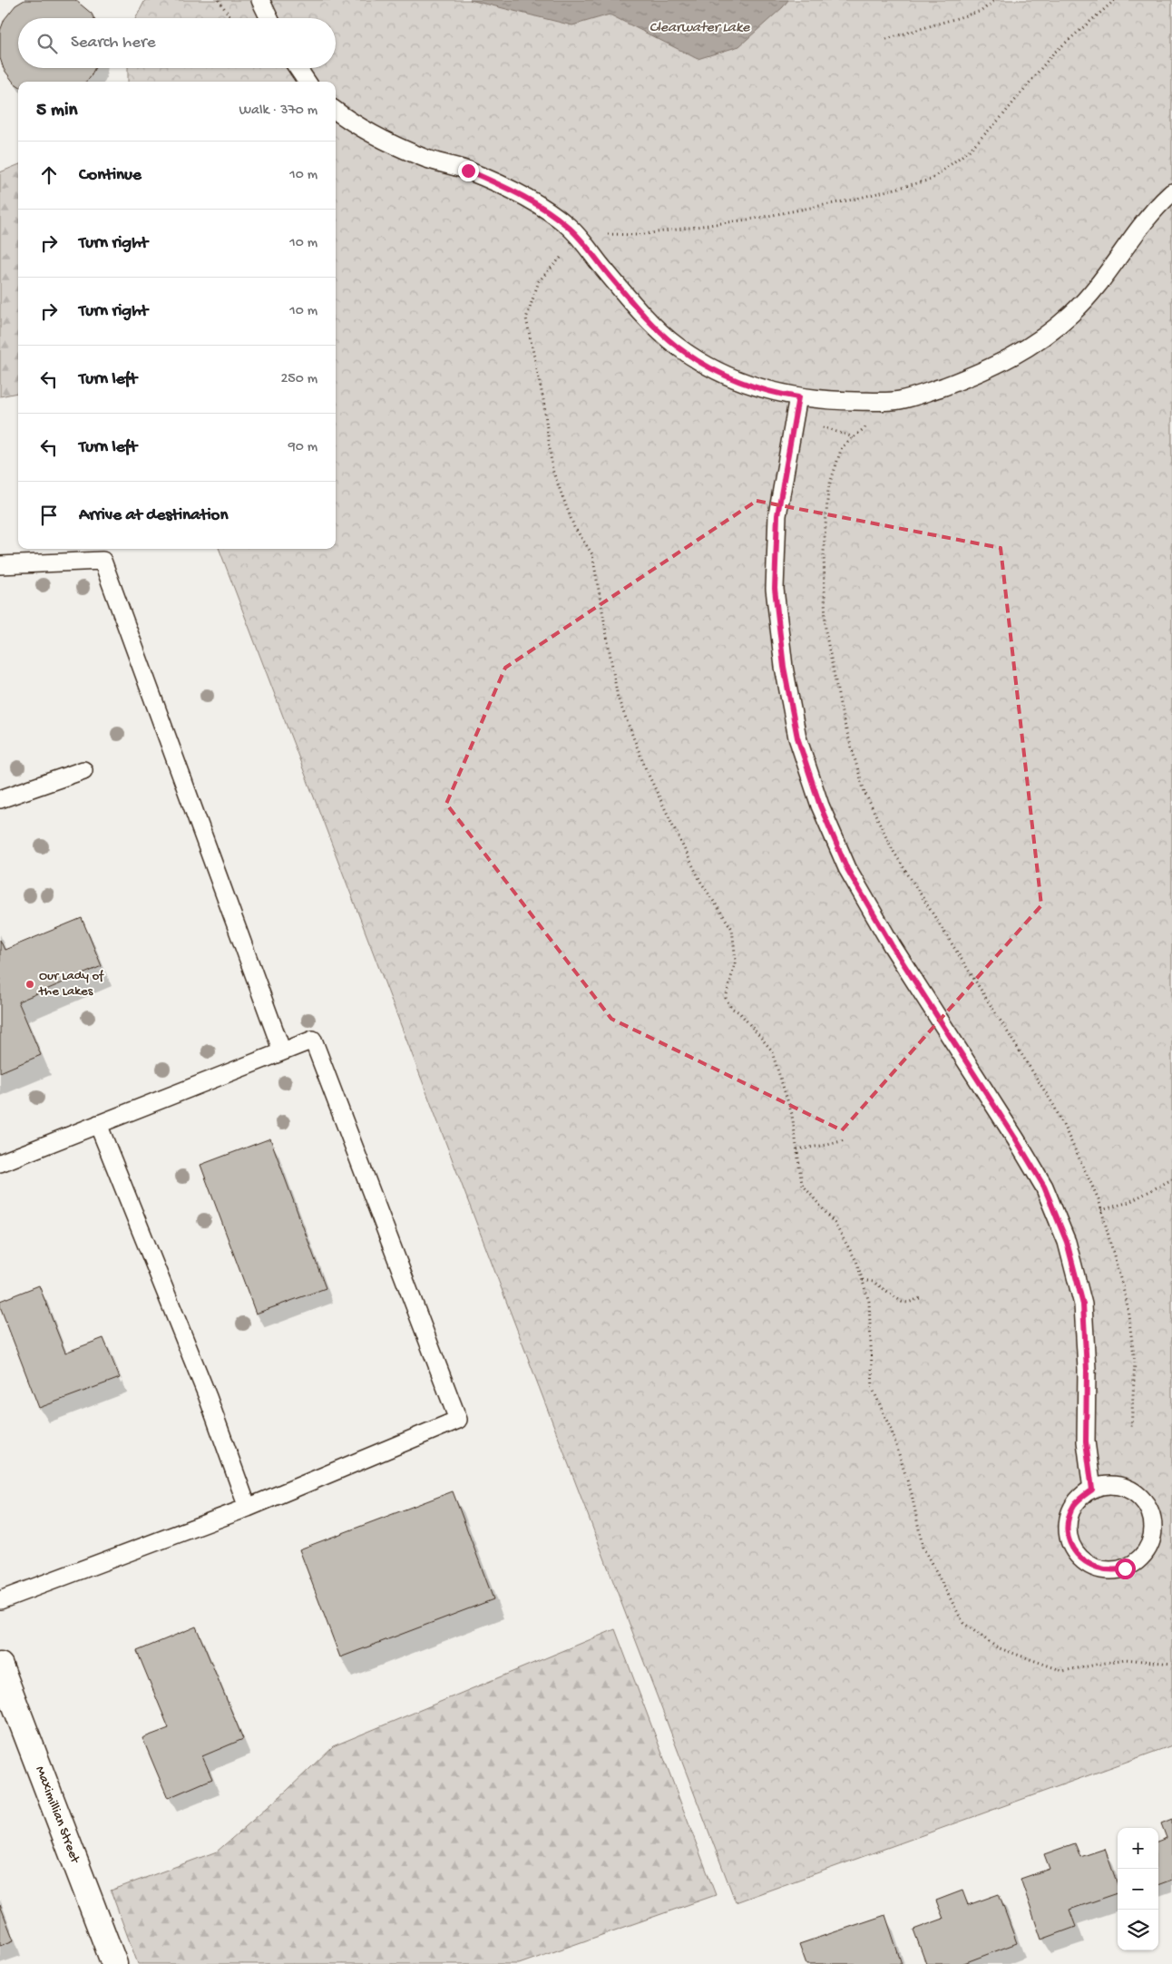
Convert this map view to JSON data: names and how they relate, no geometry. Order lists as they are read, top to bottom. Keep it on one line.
{"streets":{"street":["Maximillian Street"]},"water":["Clearwater Lake"],"places":["Our Lady of the Lakes"],"page":{"search":"Search here","heading":["5 min","Walk · 370 m"],"list":[["Continue","10 m"],["Turn right","10 m"],["Turn right","10 m"],["Turn left","250 m"],["Turn left","90 m"],"Arrive at destination"],"map_buttons":["+","−"]}}
